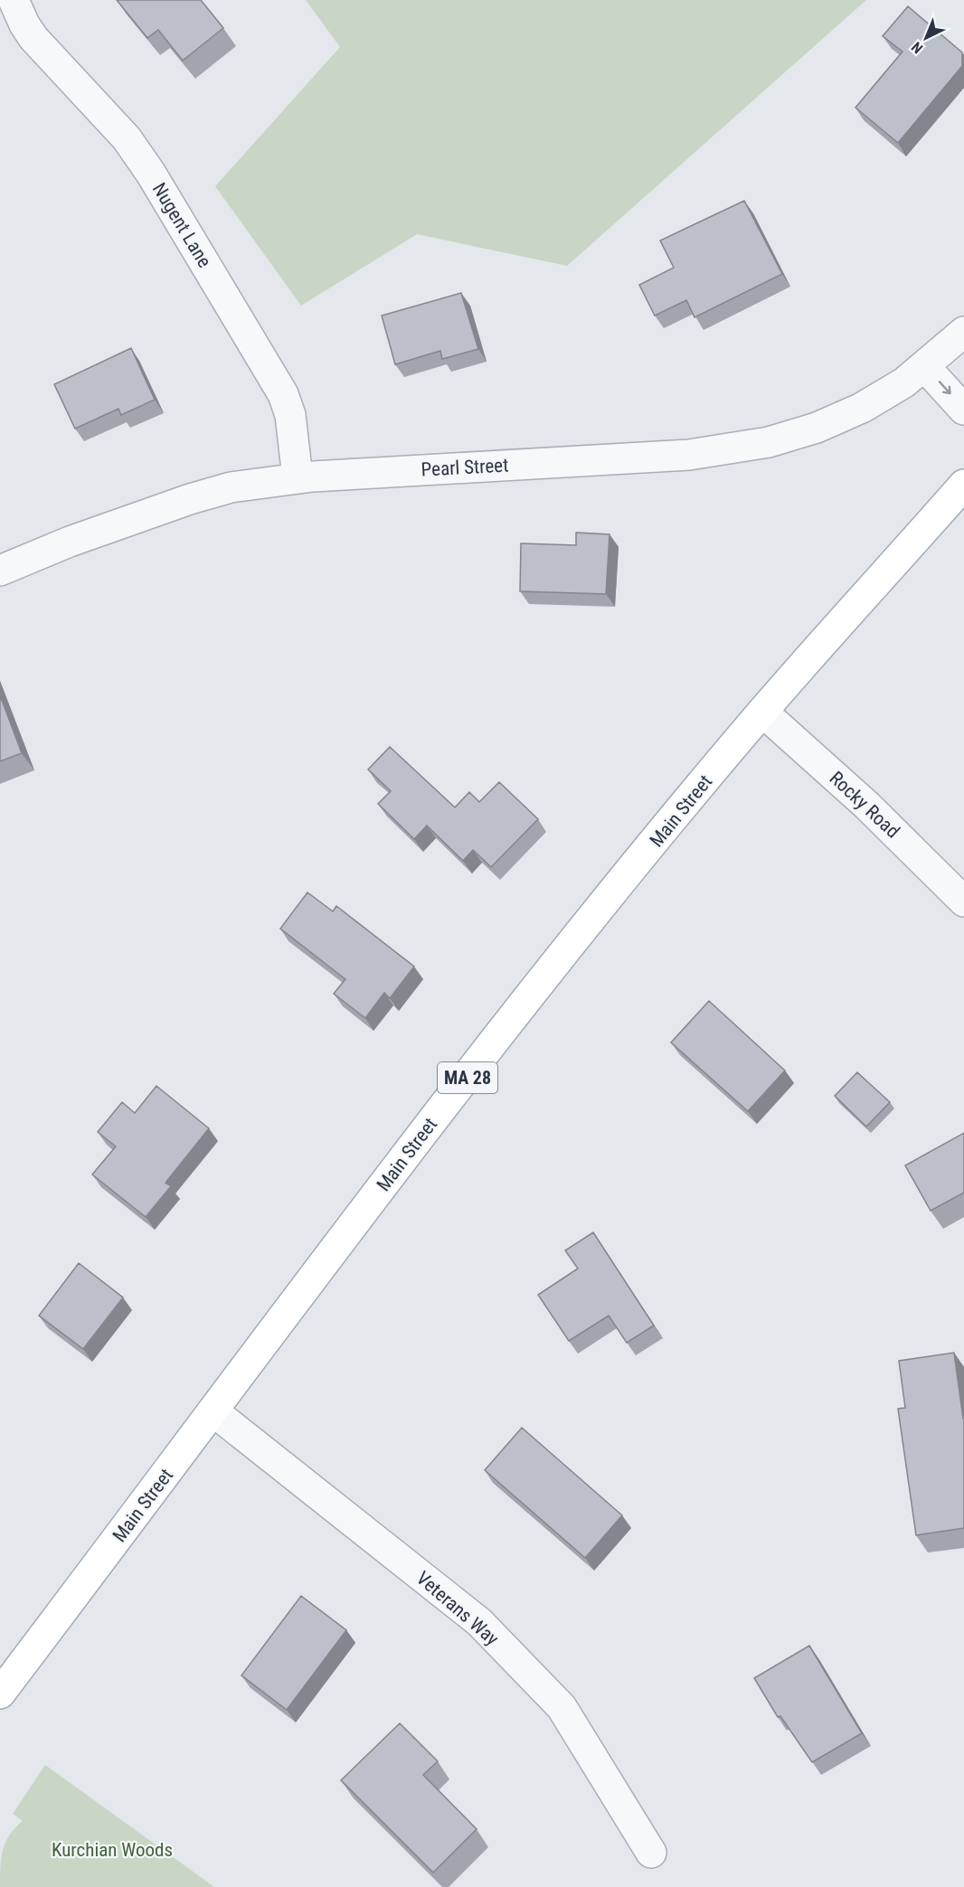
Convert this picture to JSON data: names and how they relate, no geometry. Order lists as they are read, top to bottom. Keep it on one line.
{"streets":{"main road":["Main Street","MA 28"],"street":["Nugent Lane","Pearl Street","Rocky Road","Veterans Way"]},"crossings":[["Nugent Lane","Pearl Street"],["Rocky Road","Main Street"],["Main Street","Veterans Way"]],"parks":["Kurchian Woods"],"north":"bottom left"}
